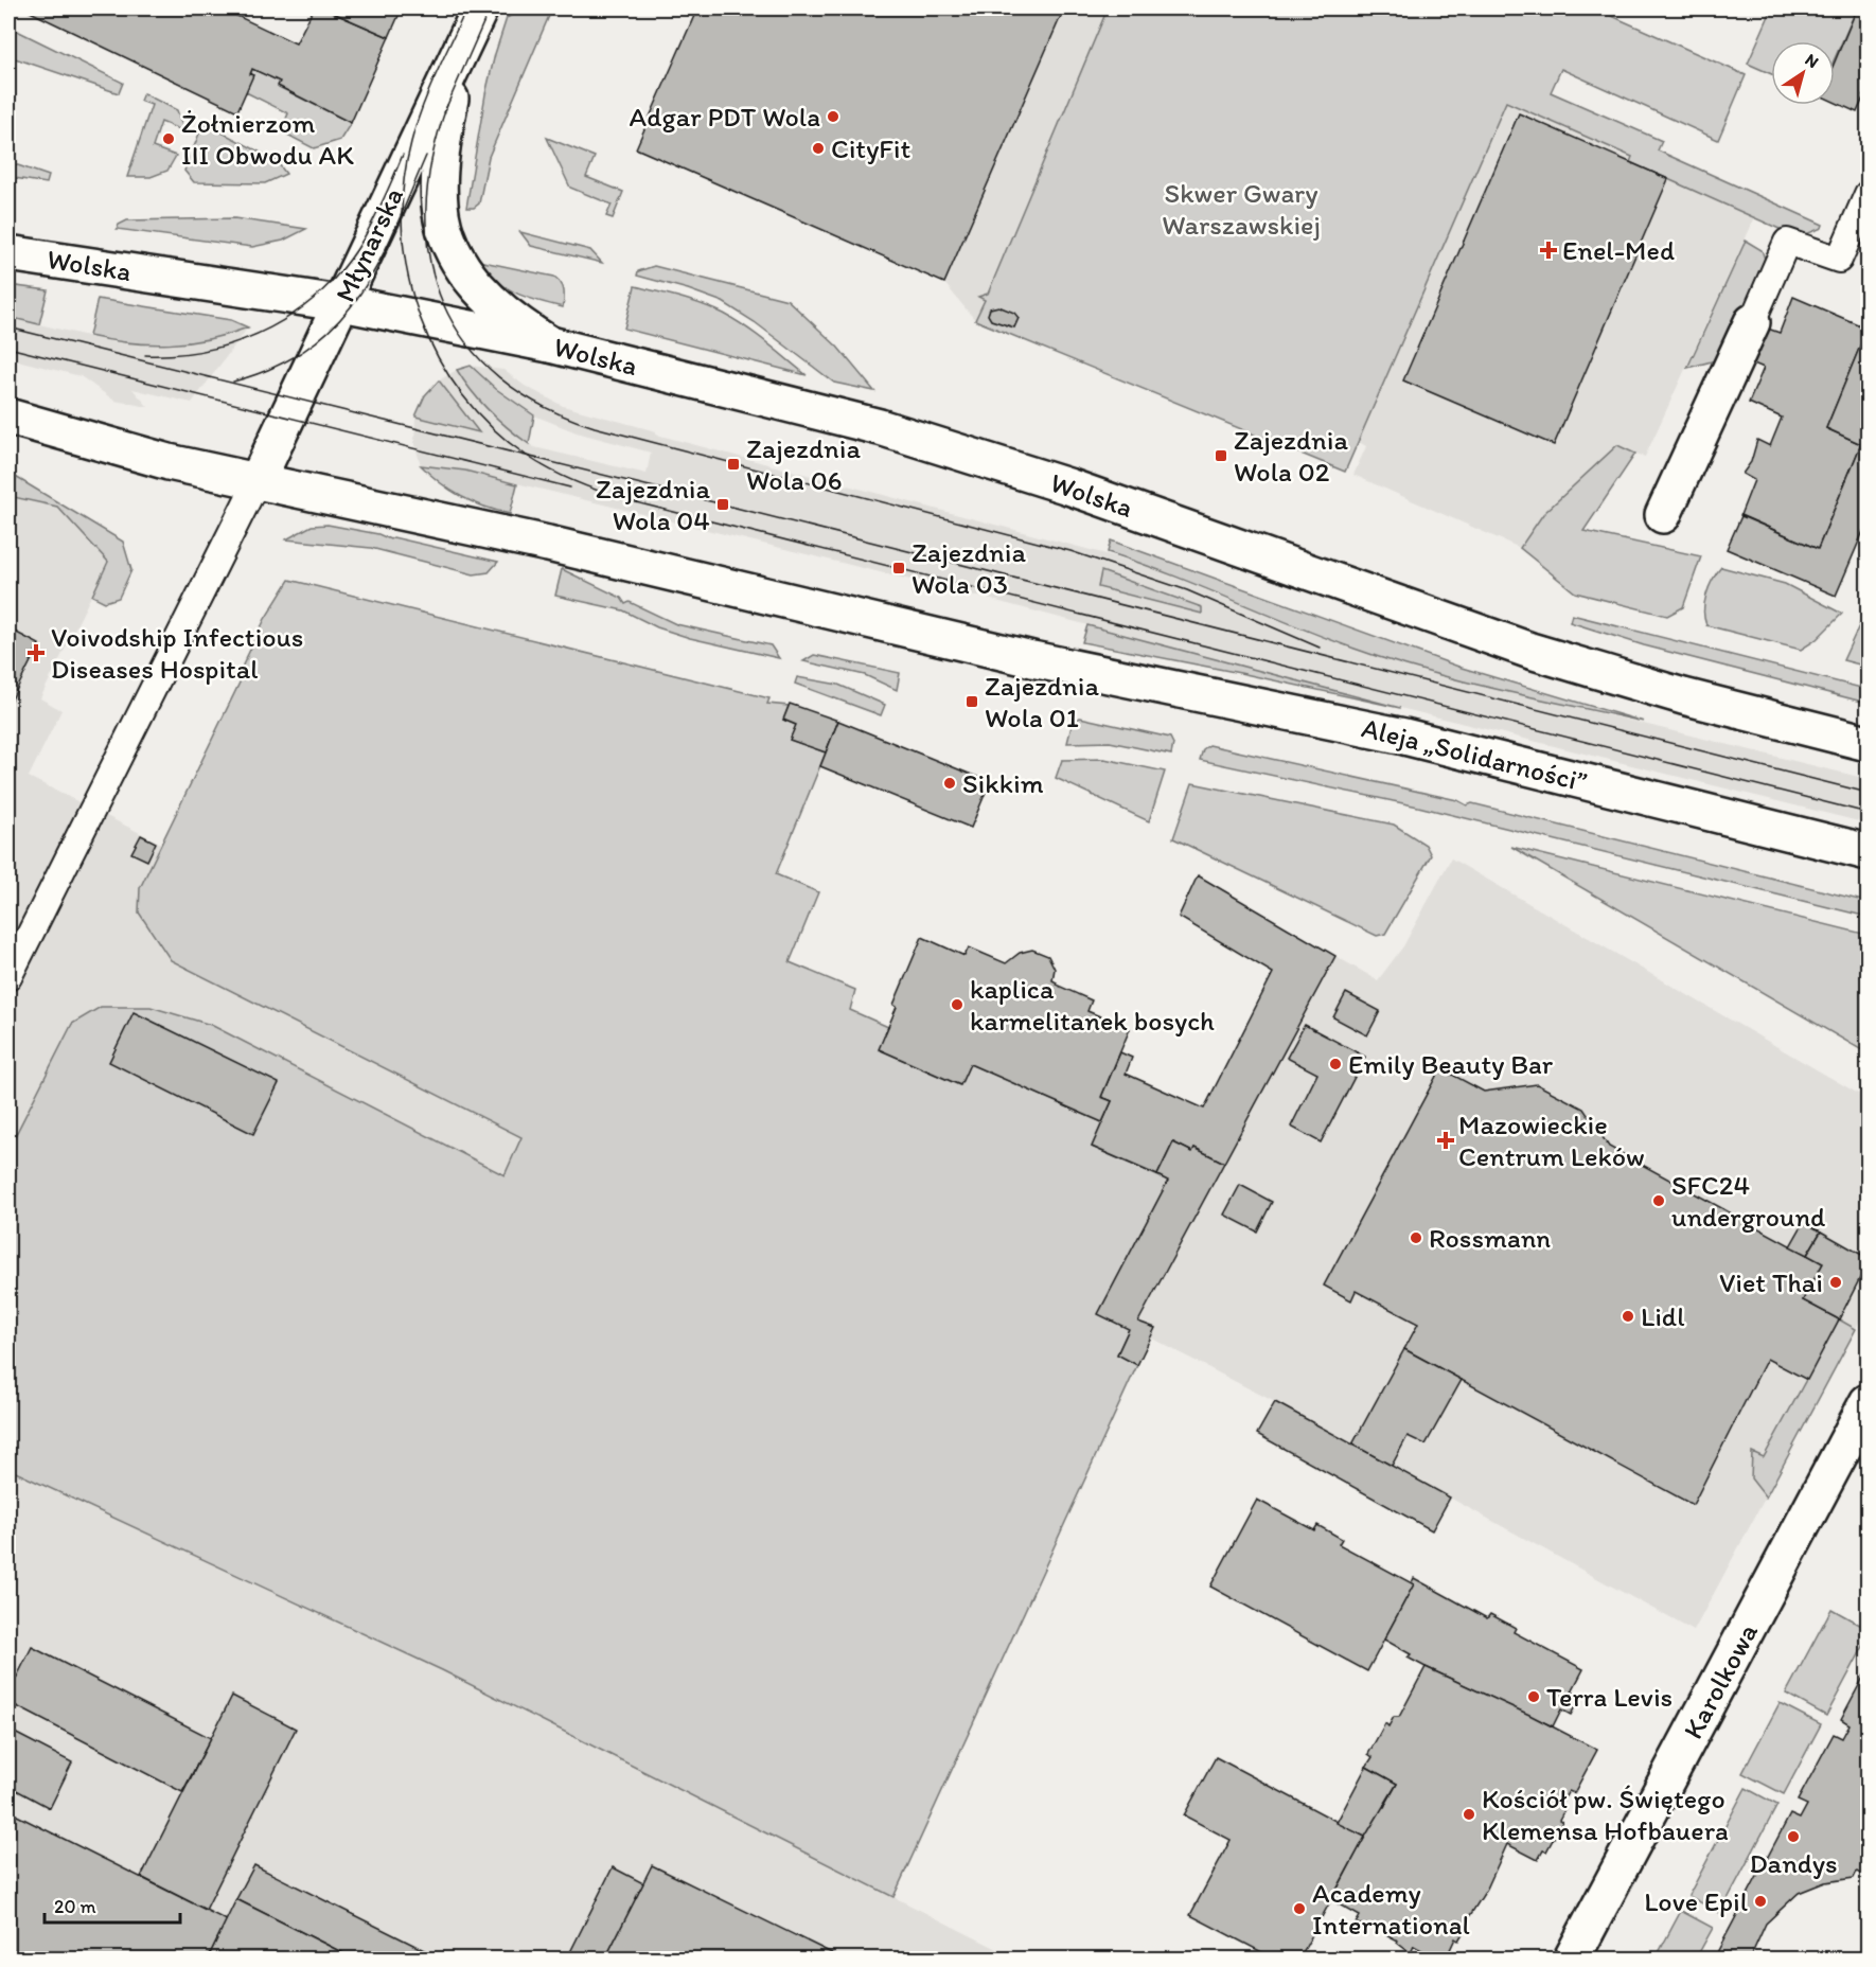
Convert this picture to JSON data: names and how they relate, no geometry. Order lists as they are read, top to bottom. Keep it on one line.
{"streets":{"main road":["Młynarska","Wolska","Aleja „Solidarności”","Karolkowa"]},"crossings":[["Młynarska","Wolska"],["Młynarska","Aleja „Solidarności”"]],"parks":["Skwer Gwary Warszawskiej"],"places":{"other":["Adgar PDT Wola","Żołnierzom III Obwodu AK","CityFit","Sikkim","kaplica karmelitanek bosych","Emily Beauty Bar","SFC24 underground","Rossmann","Viet Thai","Lidl","Terra Levis","Kościół pw. Świętego Klemensa Hofbauera","Dandys","Love Epil","Academy International"],"health":["Enel-Med","Voivodship Infectious Diseases Hospital","Mazowieckie Centrum Leków"],"transit":["Zajezdnia Wola 02","Zajezdnia Wola 06","Zajezdnia Wola 04","Zajezdnia Wola 03","Zajezdnia Wola 01"]},"scale_bar":"20 m","north":"top right"}
